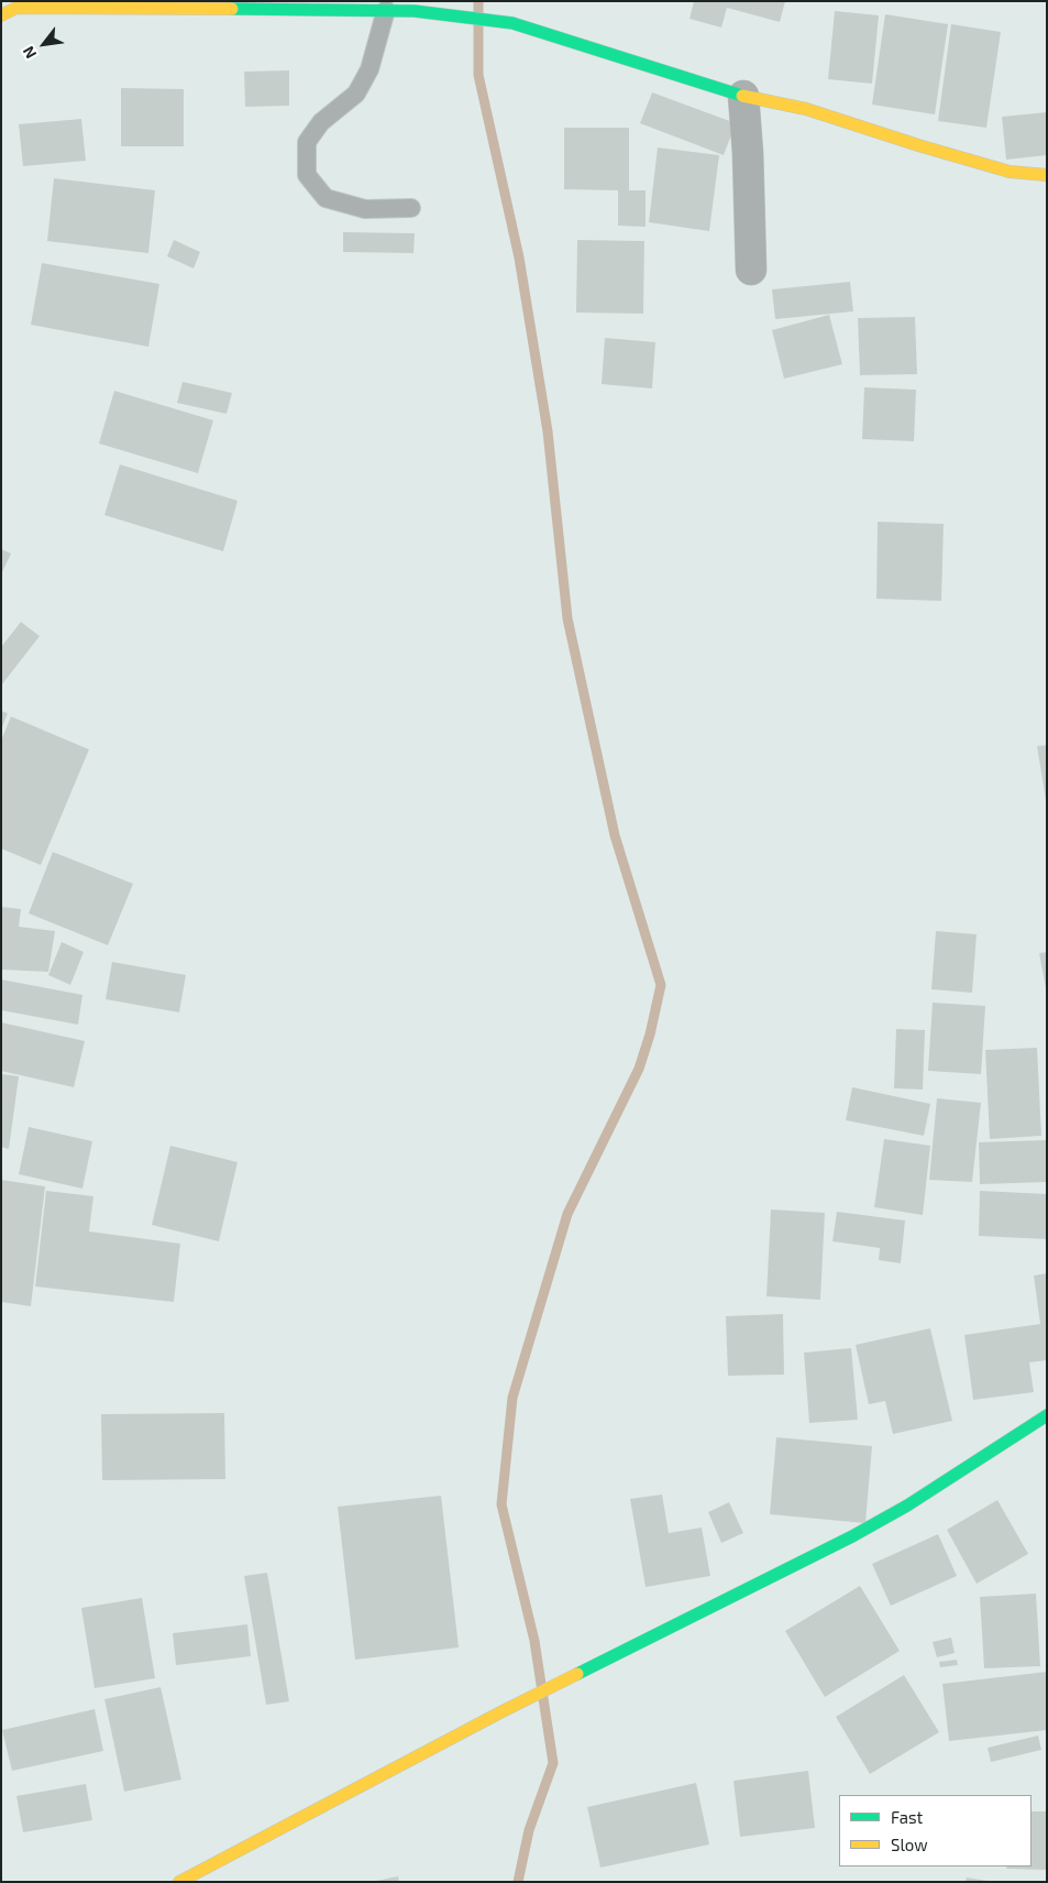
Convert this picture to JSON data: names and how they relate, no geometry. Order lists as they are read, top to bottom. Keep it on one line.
{"legend":["Fast","Slow"],"north":"bottom left"}
